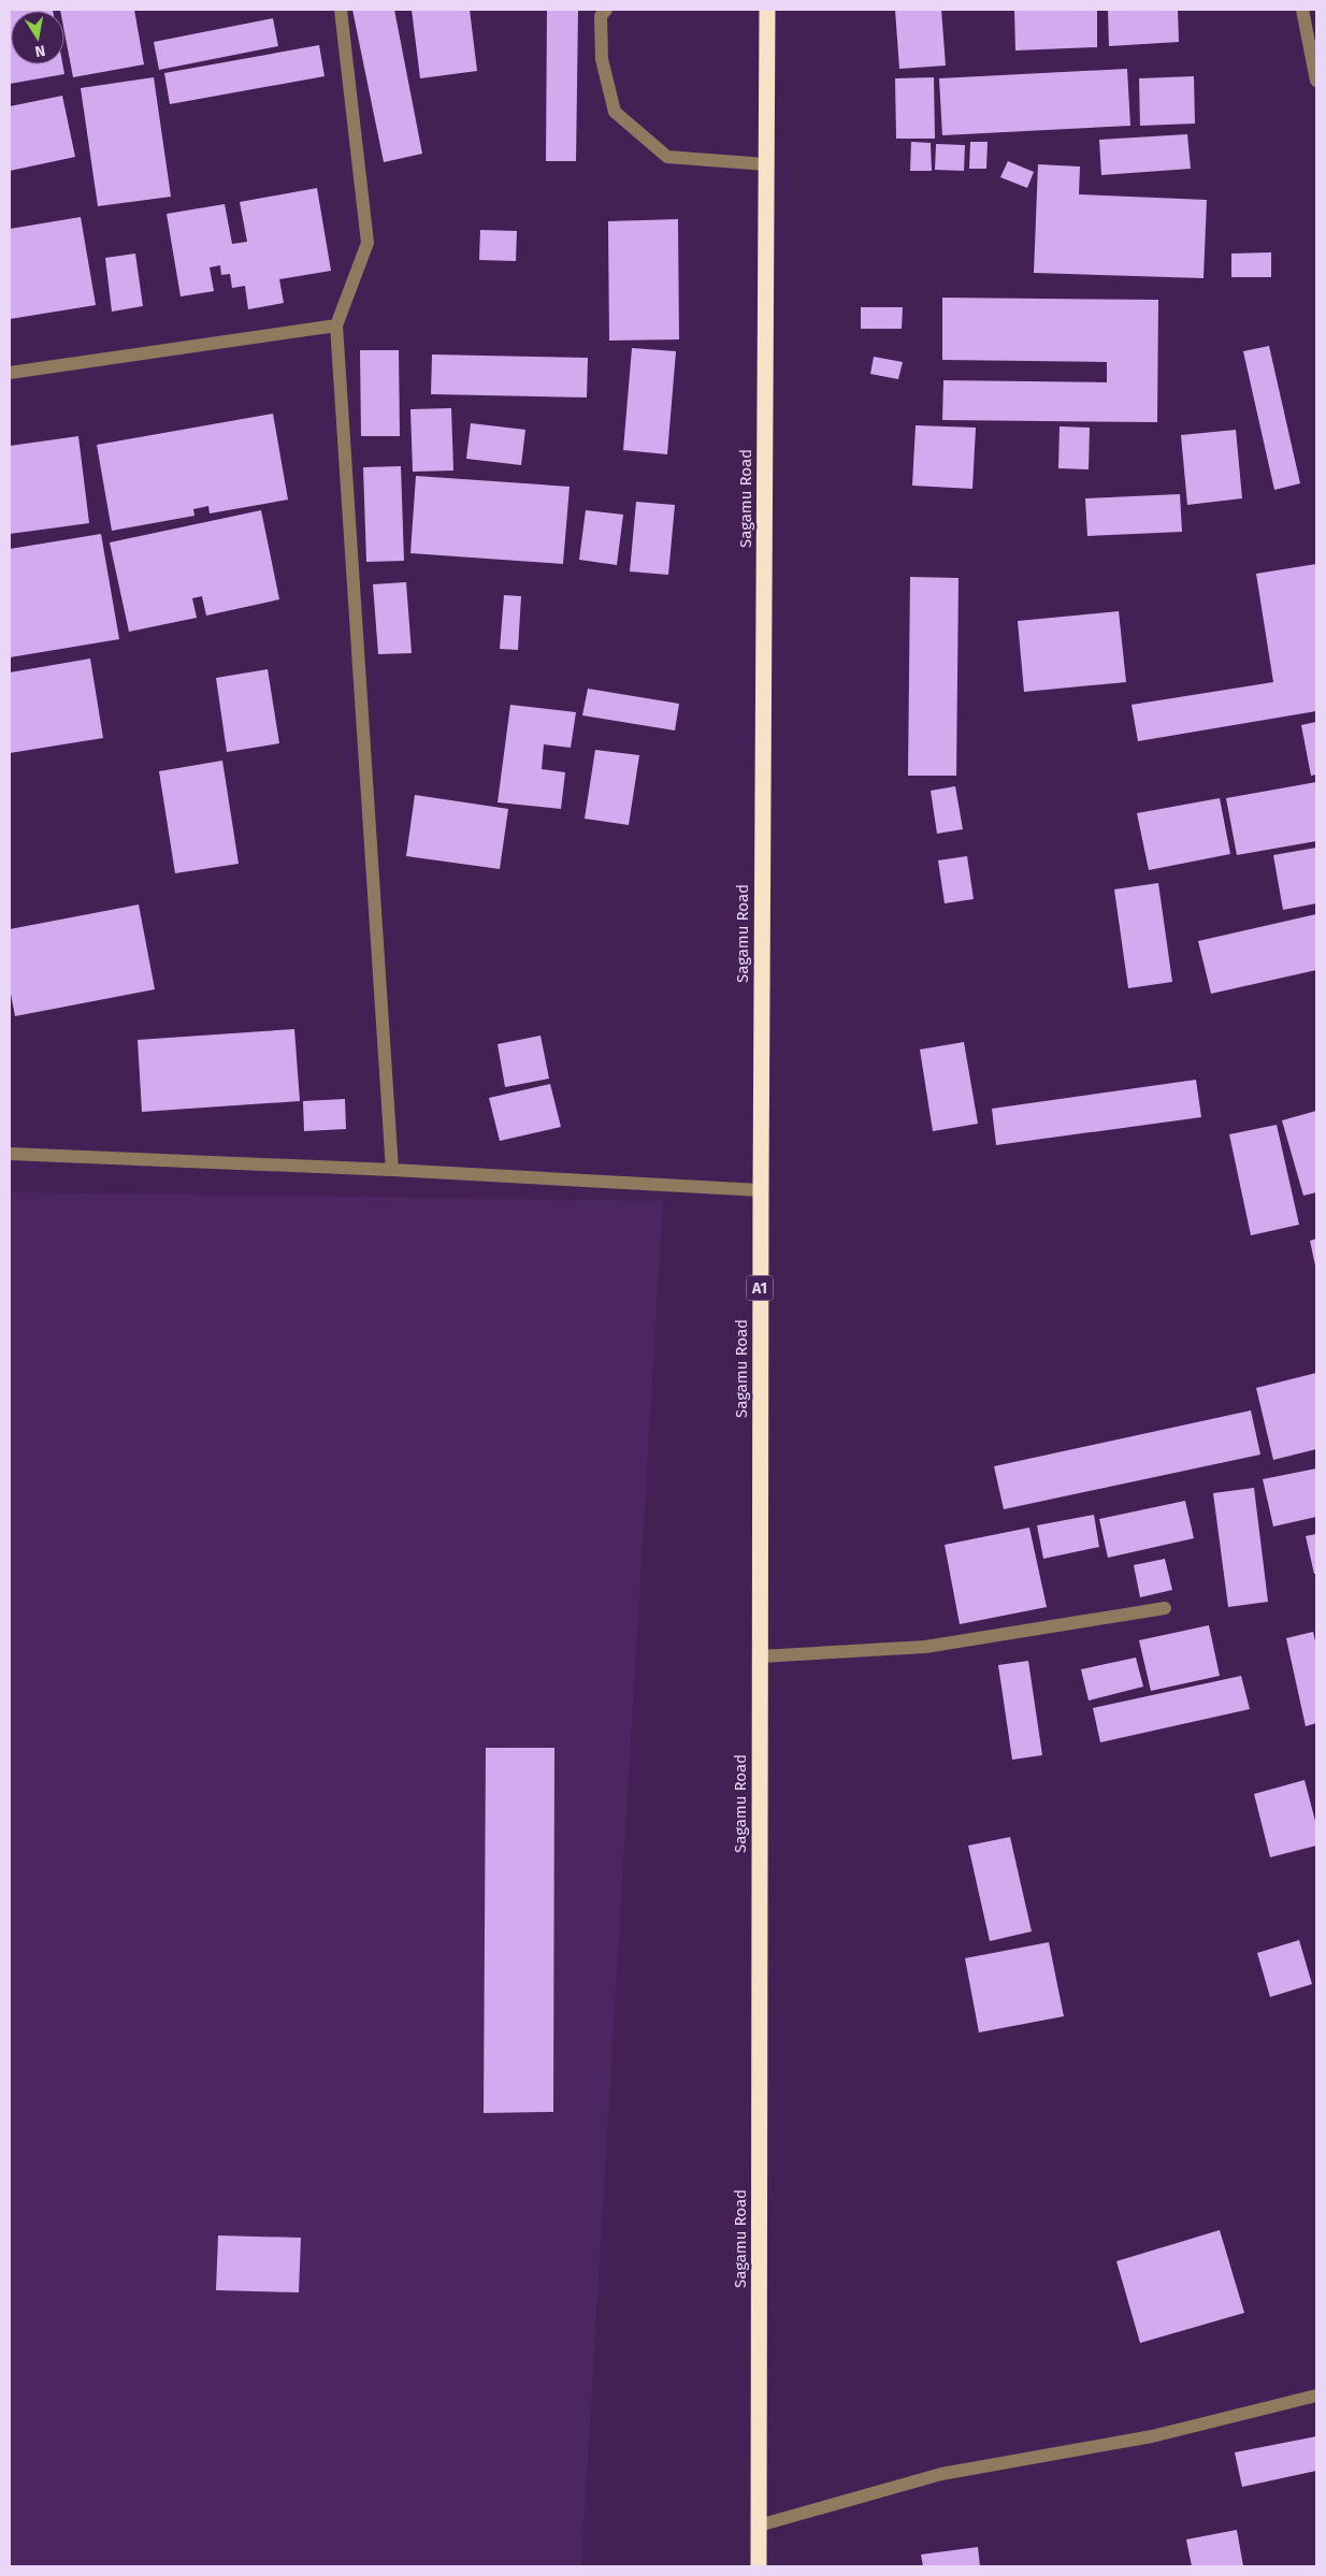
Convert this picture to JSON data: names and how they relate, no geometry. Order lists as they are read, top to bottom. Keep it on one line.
{"streets":{"highway":["Sagamu Road","A1"]},"north":"bottom"}
